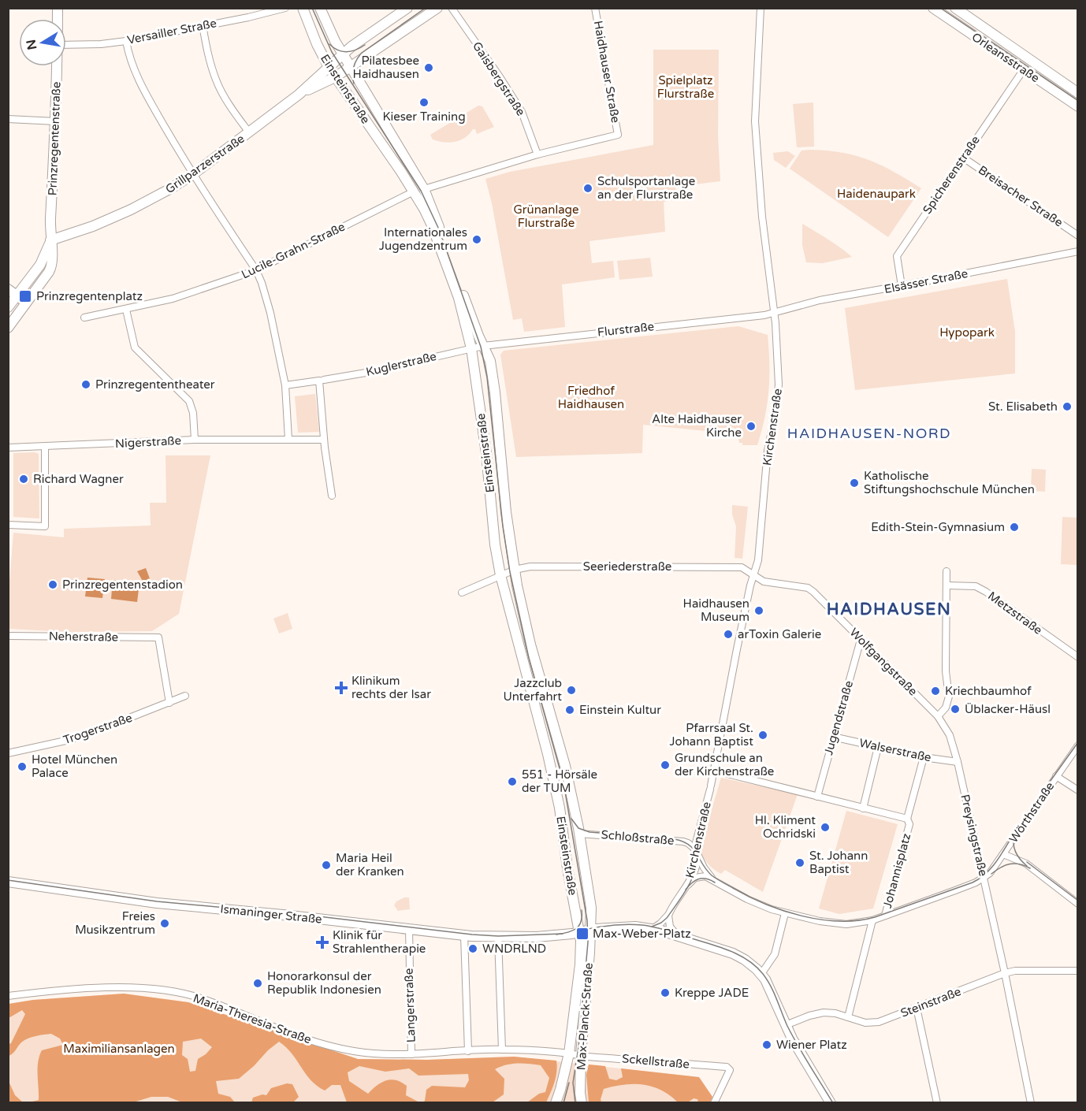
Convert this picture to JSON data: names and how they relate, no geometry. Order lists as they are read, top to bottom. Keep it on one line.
{"streets":{"main road":["Orleansstraße","Einsteinstraße","Prinzregentenstraße","Grillparzerstraße","Ismaninger Straße","Max-Planck-Straße"],"street":["Versailler Straße","Haidhauser Straße","Gaisbergstraße","Spicherenstraße","Breisacher Straße","Lucile-Grahn-Straße","Elsässer Straße","Flurstraße","Kuglerstraße","Kirchenstraße","Nigerstraße","Seeriederstraße","Metzstraße","Neherstraße","Wolfgangstraße","Jugendstraße","Trogerstraße","Walserstraße","Wörthstraße","Preysingstraße","Schloßstraße","Johannisplatz","Steinstraße","Langerstraße","Maria-Theresia-Straße","Sckellstraße"]},"crossings":[["Orleansstraße","Spicherenstraße"],["Haidhauser Straße","Gaisbergstraße"],["Einsteinstraße","Grillparzerstraße"],["Einsteinstraße","Lucile-Grahn-Straße"],["Einsteinstraße","Flurstraße"],["Einsteinstraße","Kuglerstraße"],["Einsteinstraße","Seeriederstraße"],["Einsteinstraße","Schloßstraße"],["Einsteinstraße","Ismaninger Straße"],["Einsteinstraße","Max-Planck-Straße"],["Prinzregentenstraße","Grillparzerstraße"],["Spicherenstraße","Breisacher Straße"],["Spicherenstraße","Elsässer Straße"],["Elsässer Straße","Flurstraße"],["Elsässer Straße","Kirchenstraße"],["Flurstraße","Kuglerstraße"],["Flurstraße","Kirchenstraße"],["Kirchenstraße","Seeriederstraße"],["Kirchenstraße","Wolfgangstraße"],["Kirchenstraße","Schloßstraße"],["Kirchenstraße","Johannisplatz"],["Seeriederstraße","Wolfgangstraße"],["Neherstraße","Trogerstraße"],["Wolfgangstraße","Jugendstraße"],["Wolfgangstraße","Preysingstraße"],["Jugendstraße","Walserstraße"],["Jugendstraße","Johannisplatz"],["Walserstraße","Preysingstraße"],["Wörthstraße","Preysingstraße"],["Preysingstraße","Steinstraße"],["Schloßstraße","Johannisplatz"],["Ismaninger Straße","Langerstraße"],["Ismaninger Straße","Max-Planck-Straße"],["Langerstraße","Maria-Theresia-Straße"],["Max-Planck-Straße","Maria-Theresia-Straße"],["Max-Planck-Straße","Sckellstraße"],["Maria-Theresia-Straße","Sckellstraße"]],"districts":["HAIDHAUSEN-NORD","HAIDHAUSEN"],"parks":["Spielplatz Flurstraße","Haidenaupark","Grünanlage Flurstraße","Hypopark","Friedhof Haidhausen","Maximiliansanlagen"],"places":{"other":["Pilatesbee Haidhausen","Kieser Training","Schulsportanlage an der Flurstraße","Internationales Jugendzentrum","Prinzregententheater","St. Elisabeth","Alte Haidhauser Kirche","Richard Wagner","Katholische Stiftungshochschule München","Edith-Stein-Gymnasium","Prinzregentenstadion","Haidhausen Museum","arToxin Galerie","Jazzclub Unterfahrt","Kriechbaumhof","Üblacker-Häusl","Einstein Kultur","Pfarrsaal St. Johann Baptist","Grundschule an der Kirchenstraße","Hotel München Palace","551 - Hörsäle der TUM","Hl. Kliment Ochridski","St. Johann Baptist","Maria Heil der Kranken","Freies Musikzentrum","WNDRLND","Honorarkonsul der Republik Indonesien","Kreppe JADE","Wiener Platz"],"transit":["Prinzregentenplatz","Max-Weber-Platz"],"health":["Klinikum rechts der Isar","Klinik für Strahlentherapie"]},"north":"left"}
